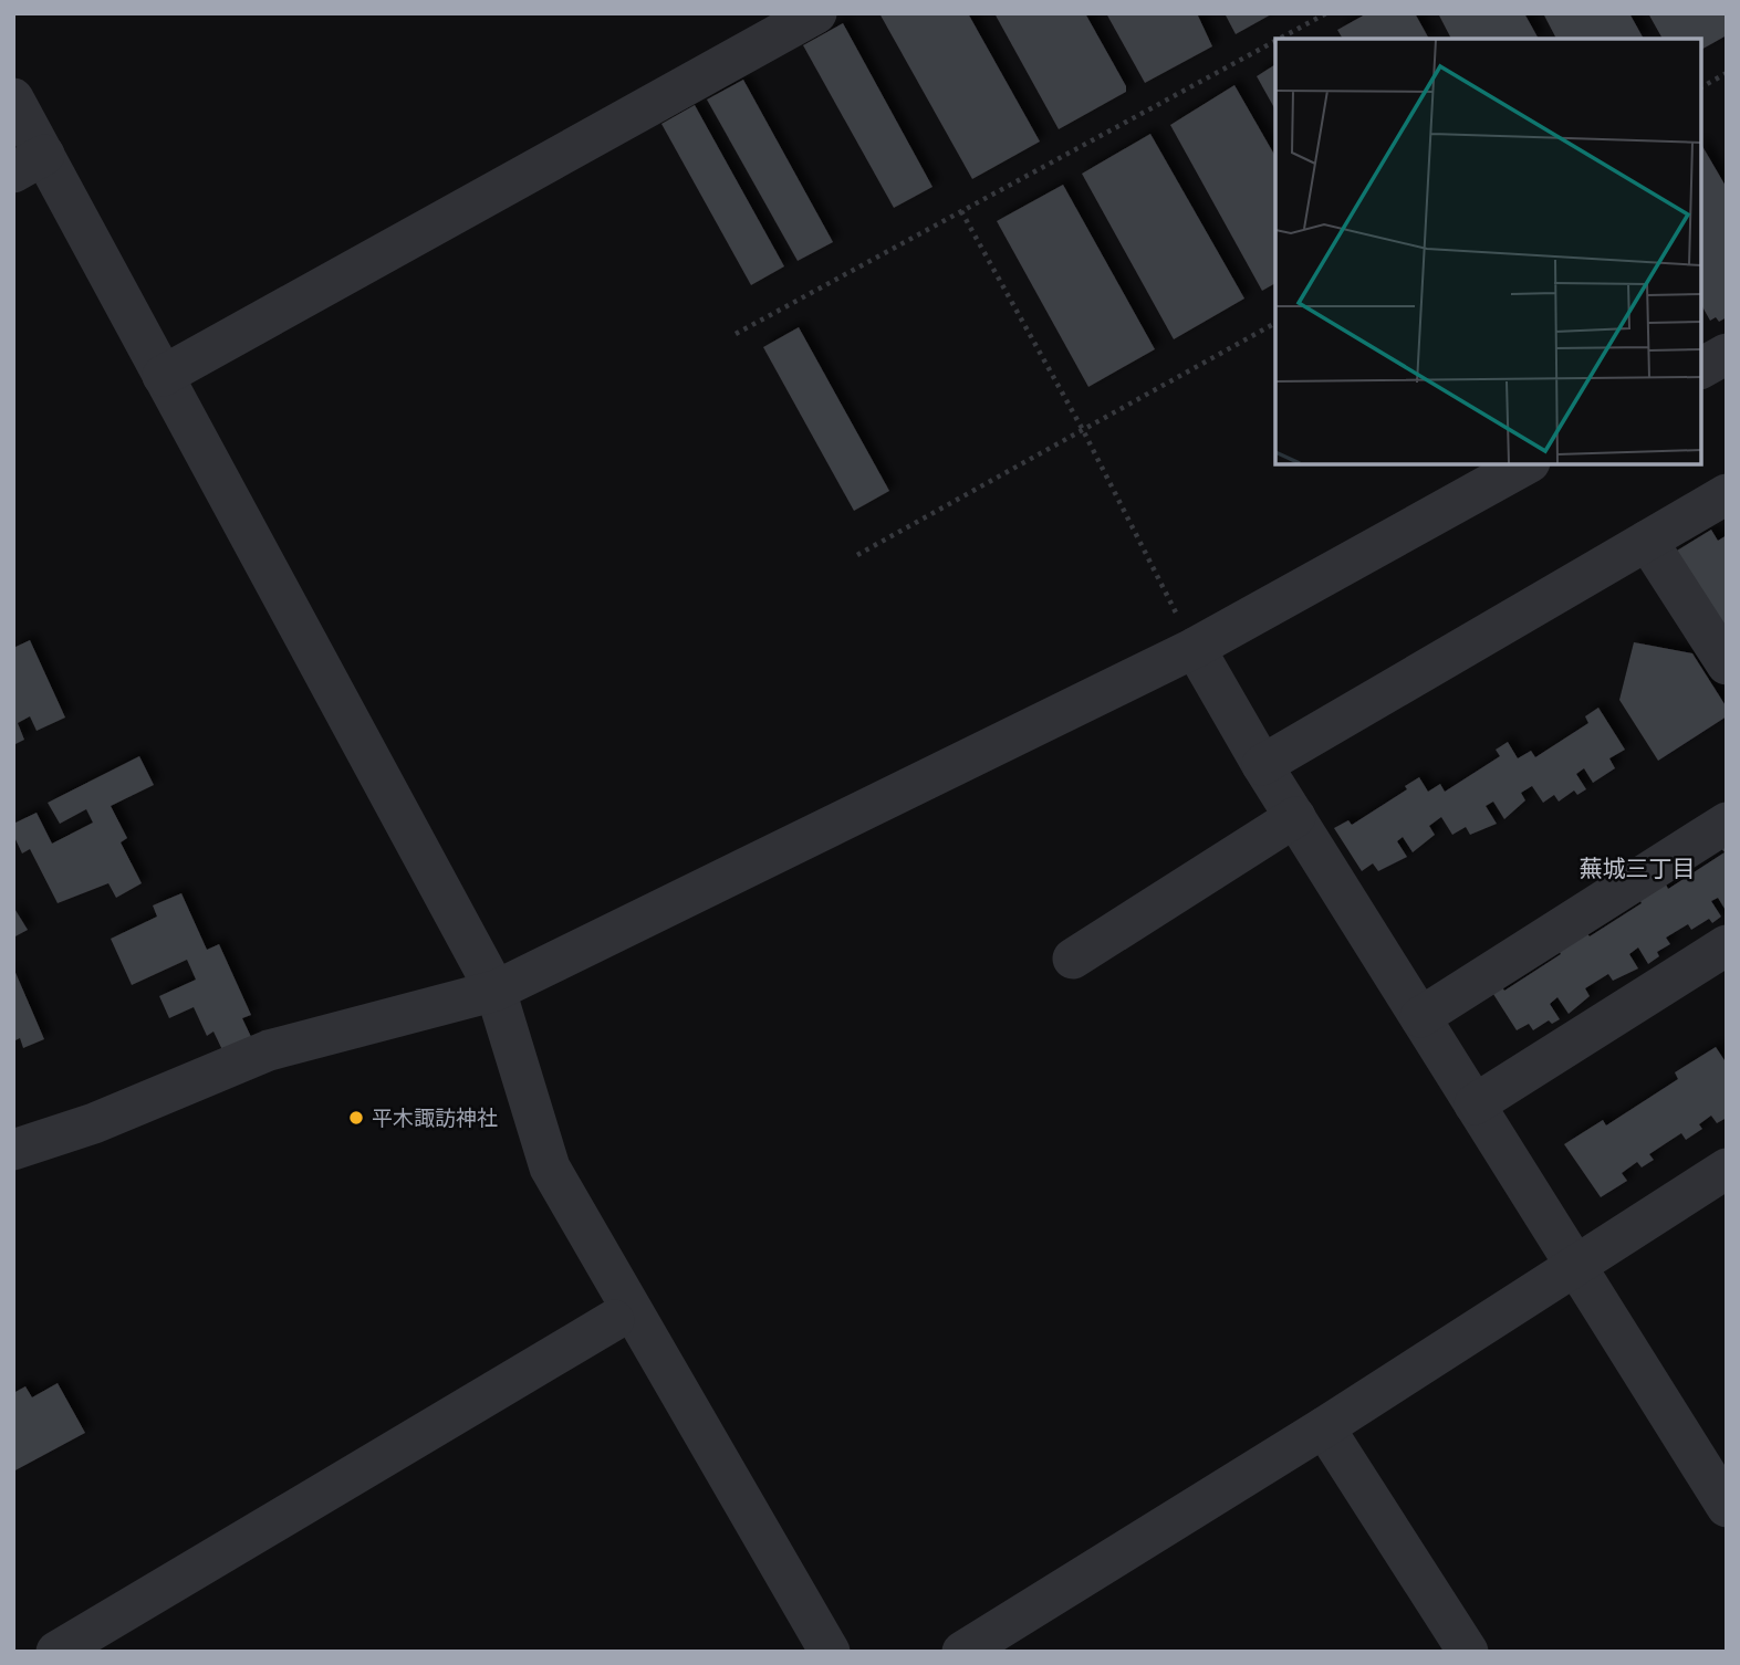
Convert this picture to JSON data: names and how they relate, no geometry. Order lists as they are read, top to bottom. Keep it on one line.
{"districts":["蕪城三丁目"],"places":["平木諏訪神社"]}
